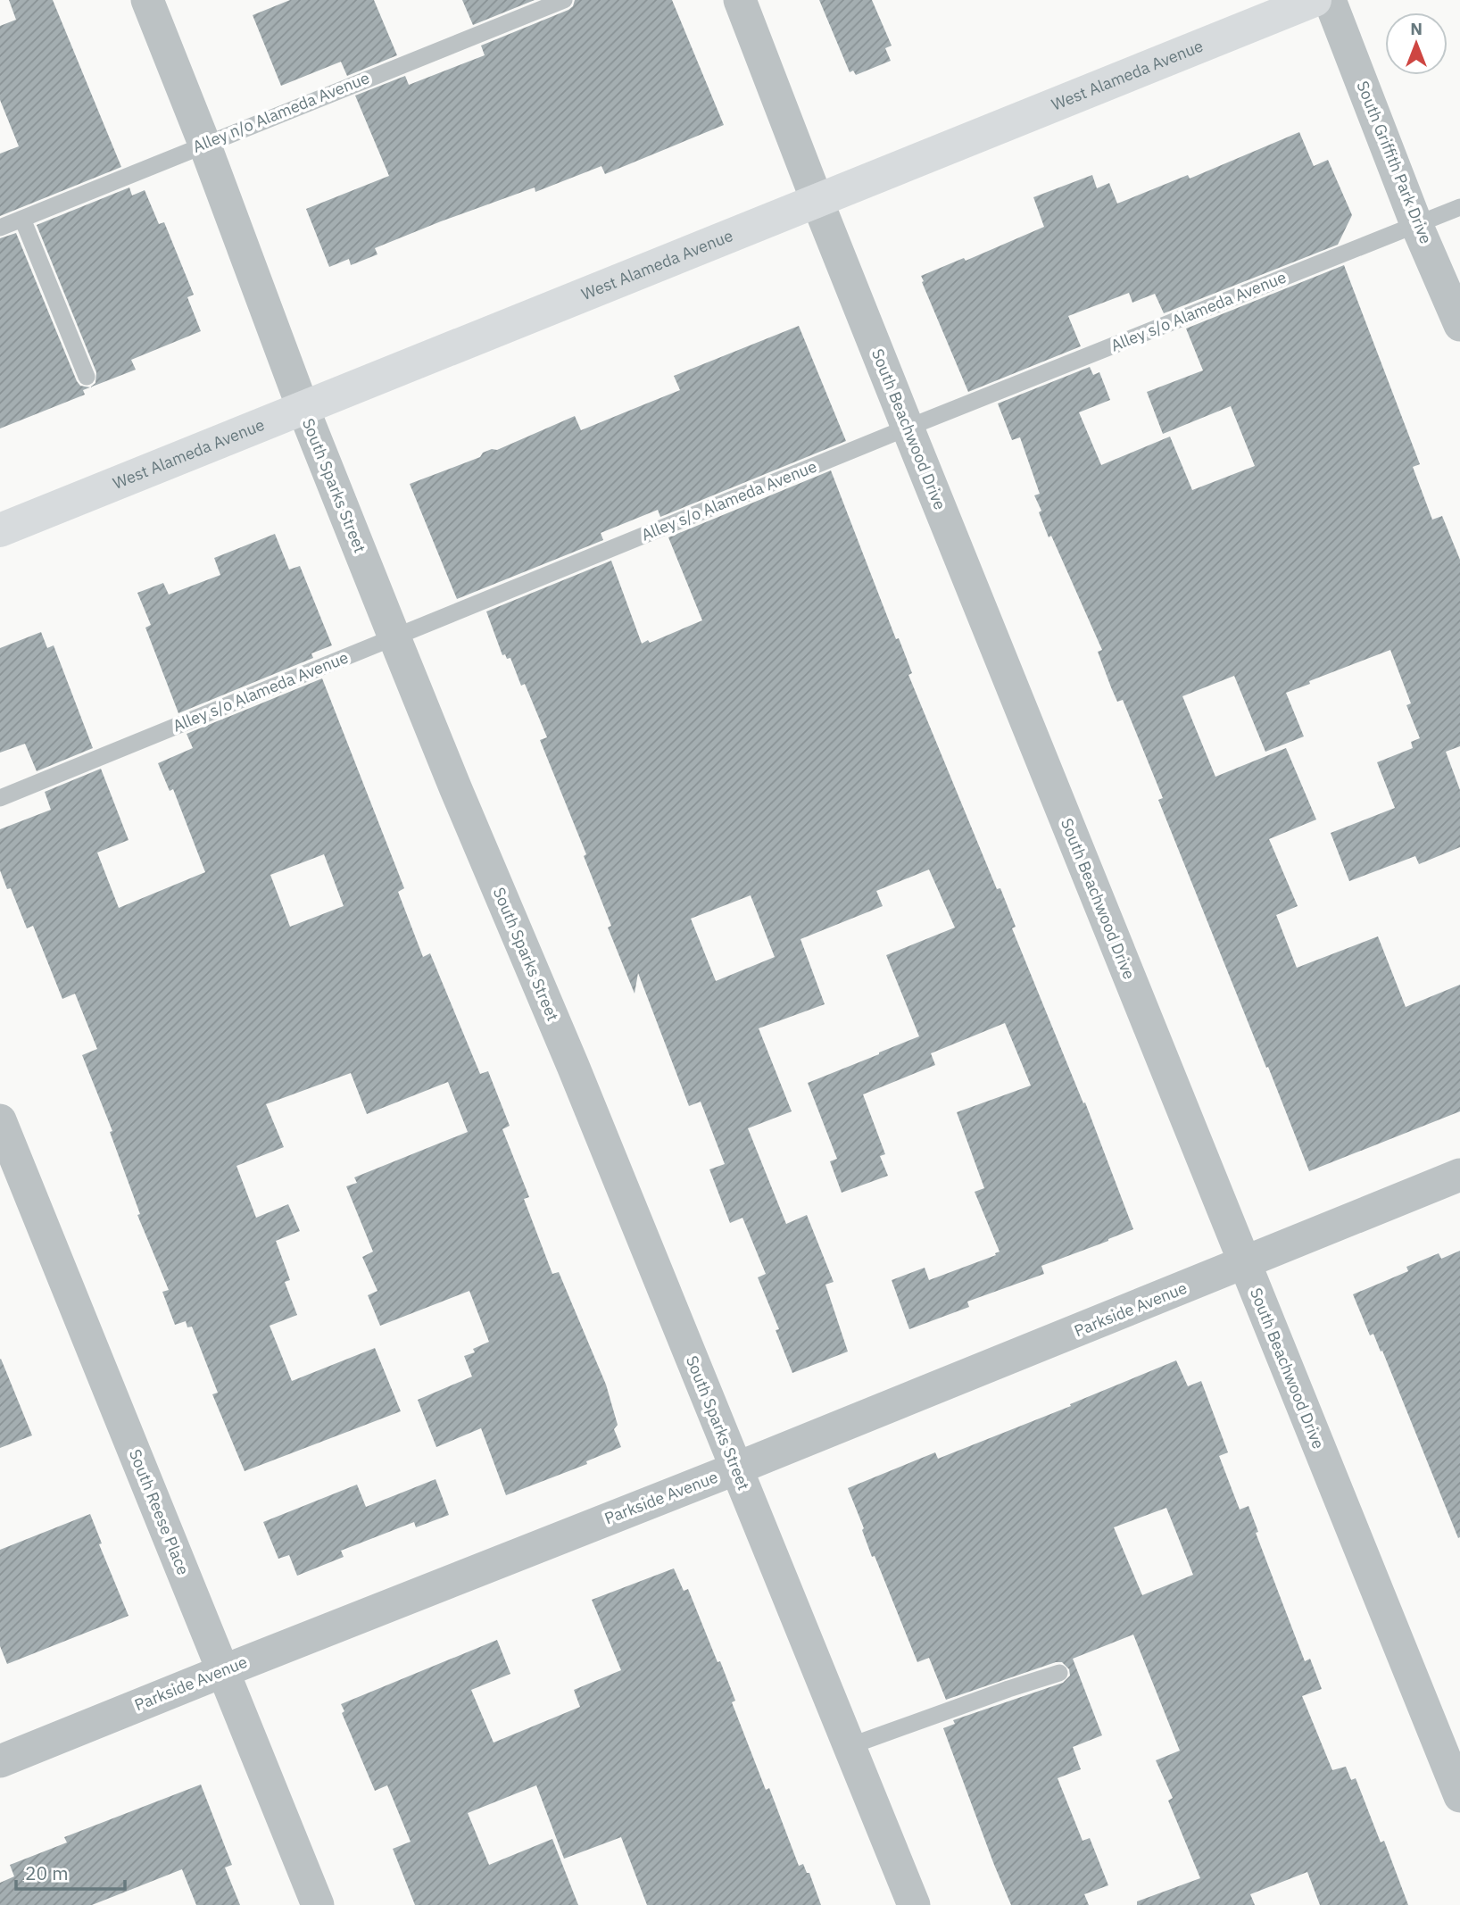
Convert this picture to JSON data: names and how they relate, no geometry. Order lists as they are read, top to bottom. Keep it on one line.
{"streets":{"main road":["West Alameda Avenue"],"street":["South Griffith Park Drive","South Beachwood Drive","South Sparks Street","Parkside Avenue","South Reese Place"],"lane":["Alley n/o Alameda Avenue","Alley s/o Alameda Avenue"]},"crossings":[["West Alameda Avenue","South Beachwood Drive"],["West Alameda Avenue","South Sparks Street"],["Alley n/o Alameda Avenue","South Sparks Street"],["South Griffith Park Drive","Alley s/o Alameda Avenue"],["Alley s/o Alameda Avenue","South Beachwood Drive"],["Alley s/o Alameda Avenue","South Sparks Street"],["South Beachwood Drive","Parkside Avenue"],["South Sparks Street","Parkside Avenue"],["Parkside Avenue","South Reese Place"]],"scale_bar":"20 m","north":"top"}
